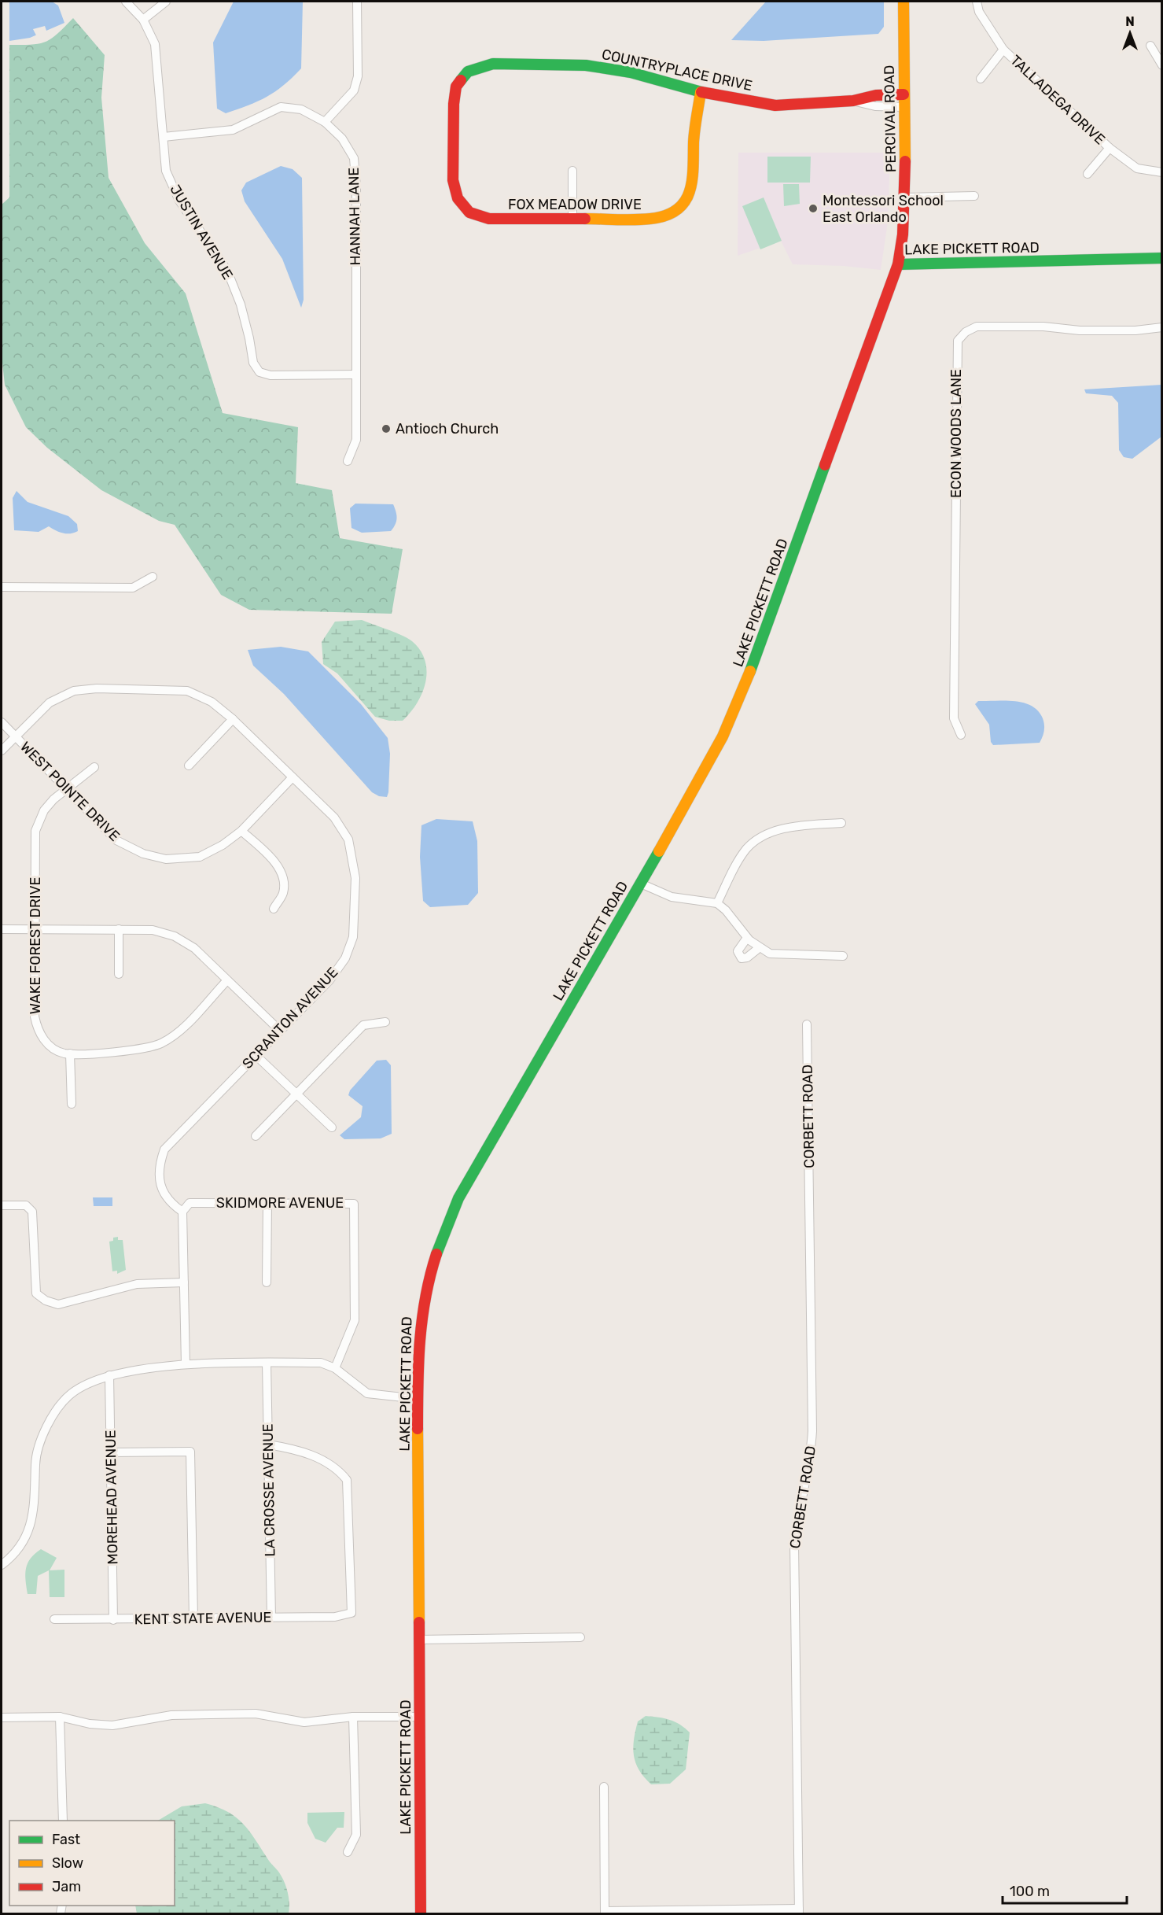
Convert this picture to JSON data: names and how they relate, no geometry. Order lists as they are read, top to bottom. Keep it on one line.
{"streets":{"main road":["COUNTRYPLACE DRIVE","PERCIVAL ROAD","FOX MEADOW DRIVE","LAKE PICKETT ROAD"],"street":["TALLADEGA DRIVE","HANNAH LANE","JUSTIN AVENUE","ECON WOODS LANE","WEST POINTE DRIVE","WAKE FOREST DRIVE","SCRANTON AVENUE","CORBETT ROAD","SKIDMORE AVENUE","LA CROSSE AVENUE","MOREHEAD AVENUE","KENT STATE AVENUE"]},"crossings":[["COUNTRYPLACE DRIVE","PERCIVAL ROAD"],["COUNTRYPLACE DRIVE","FOX MEADOW DRIVE"],["PERCIVAL ROAD","LAKE PICKETT ROAD"],["HANNAH LANE","JUSTIN AVENUE"],["WEST POINTE DRIVE","WAKE FOREST DRIVE"],["WEST POINTE DRIVE","SCRANTON AVENUE"],["SCRANTON AVENUE","SKIDMORE AVENUE"],["LA CROSSE AVENUE","KENT STATE AVENUE"],["MOREHEAD AVENUE","KENT STATE AVENUE"]],"places":["Montessori School East Orlando","Antioch Church"],"legend":["Fast","Slow","Jam"],"scale_bar":"100 m","north":"top"}
